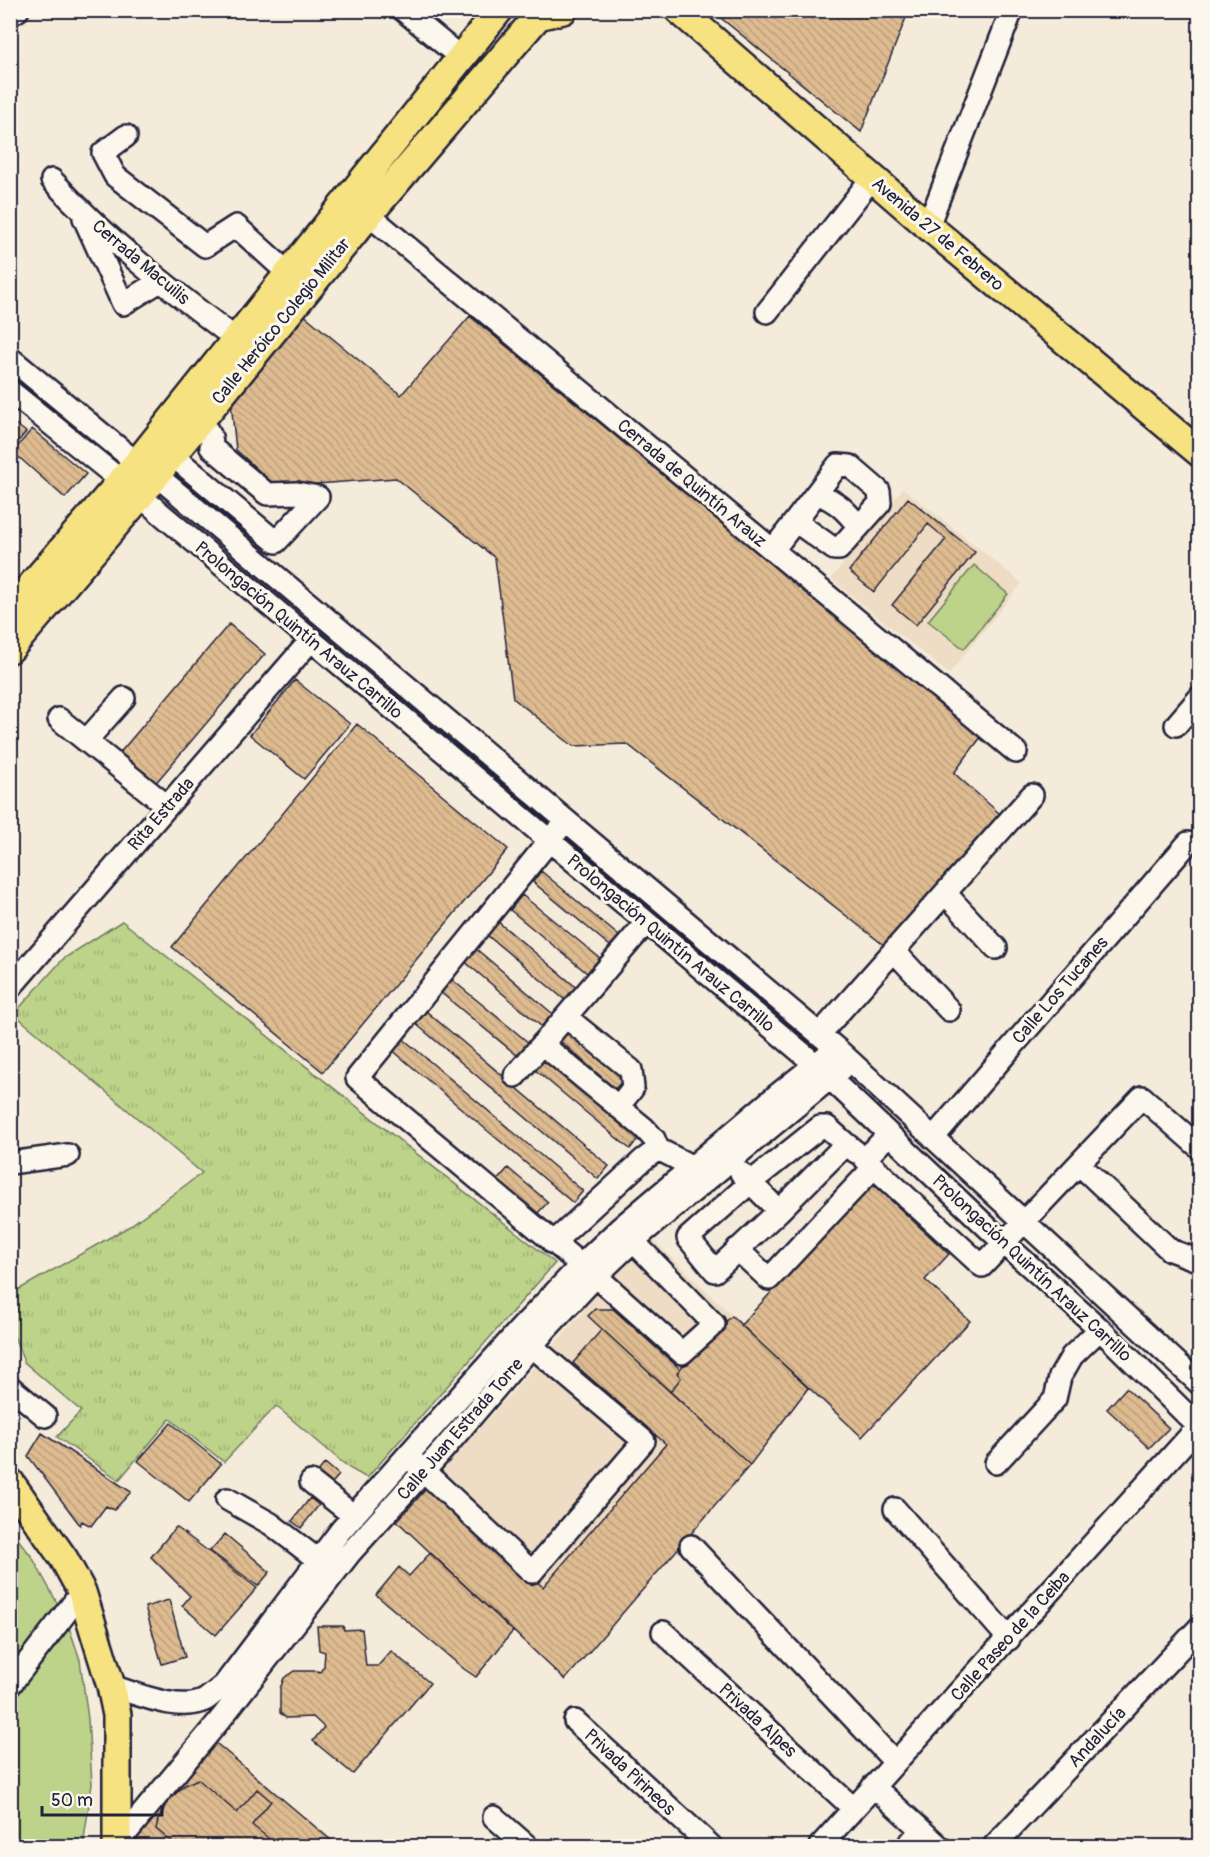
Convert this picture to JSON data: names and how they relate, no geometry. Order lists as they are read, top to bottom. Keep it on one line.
{"streets":{"main road":["Avenida 27 de Febrero","Calle Heróico Colegio Militar"],"street":["Cerrada Macuilis","Cerrada de Quintín Arauz","Prolongación Quintín Arauz Carrillo","Rita Estrada","Calle Los Tucanes","Calle Juan Estrada Torre","Calle Paseo de la Ceiba","Privada Alpes","Andalucía","Privada Pirineos"]},"crossings":[["Cerrada Macuilis","Calle Heróico Colegio Militar"],["Calle Heróico Colegio Militar","Cerrada de Quintín Arauz"],["Calle Heróico Colegio Militar","Prolongación Quintín Arauz Carrillo"],["Prolongación Quintín Arauz Carrillo","Rita Estrada"],["Prolongación Quintín Arauz Carrillo","Calle Los Tucanes"],["Prolongación Quintín Arauz Carrillo","Calle Juan Estrada Torre"],["Prolongación Quintín Arauz Carrillo","Calle Paseo de la Ceiba"],["Calle Paseo de la Ceiba","Privada Alpes"]],"scale_bar":"50 m"}
